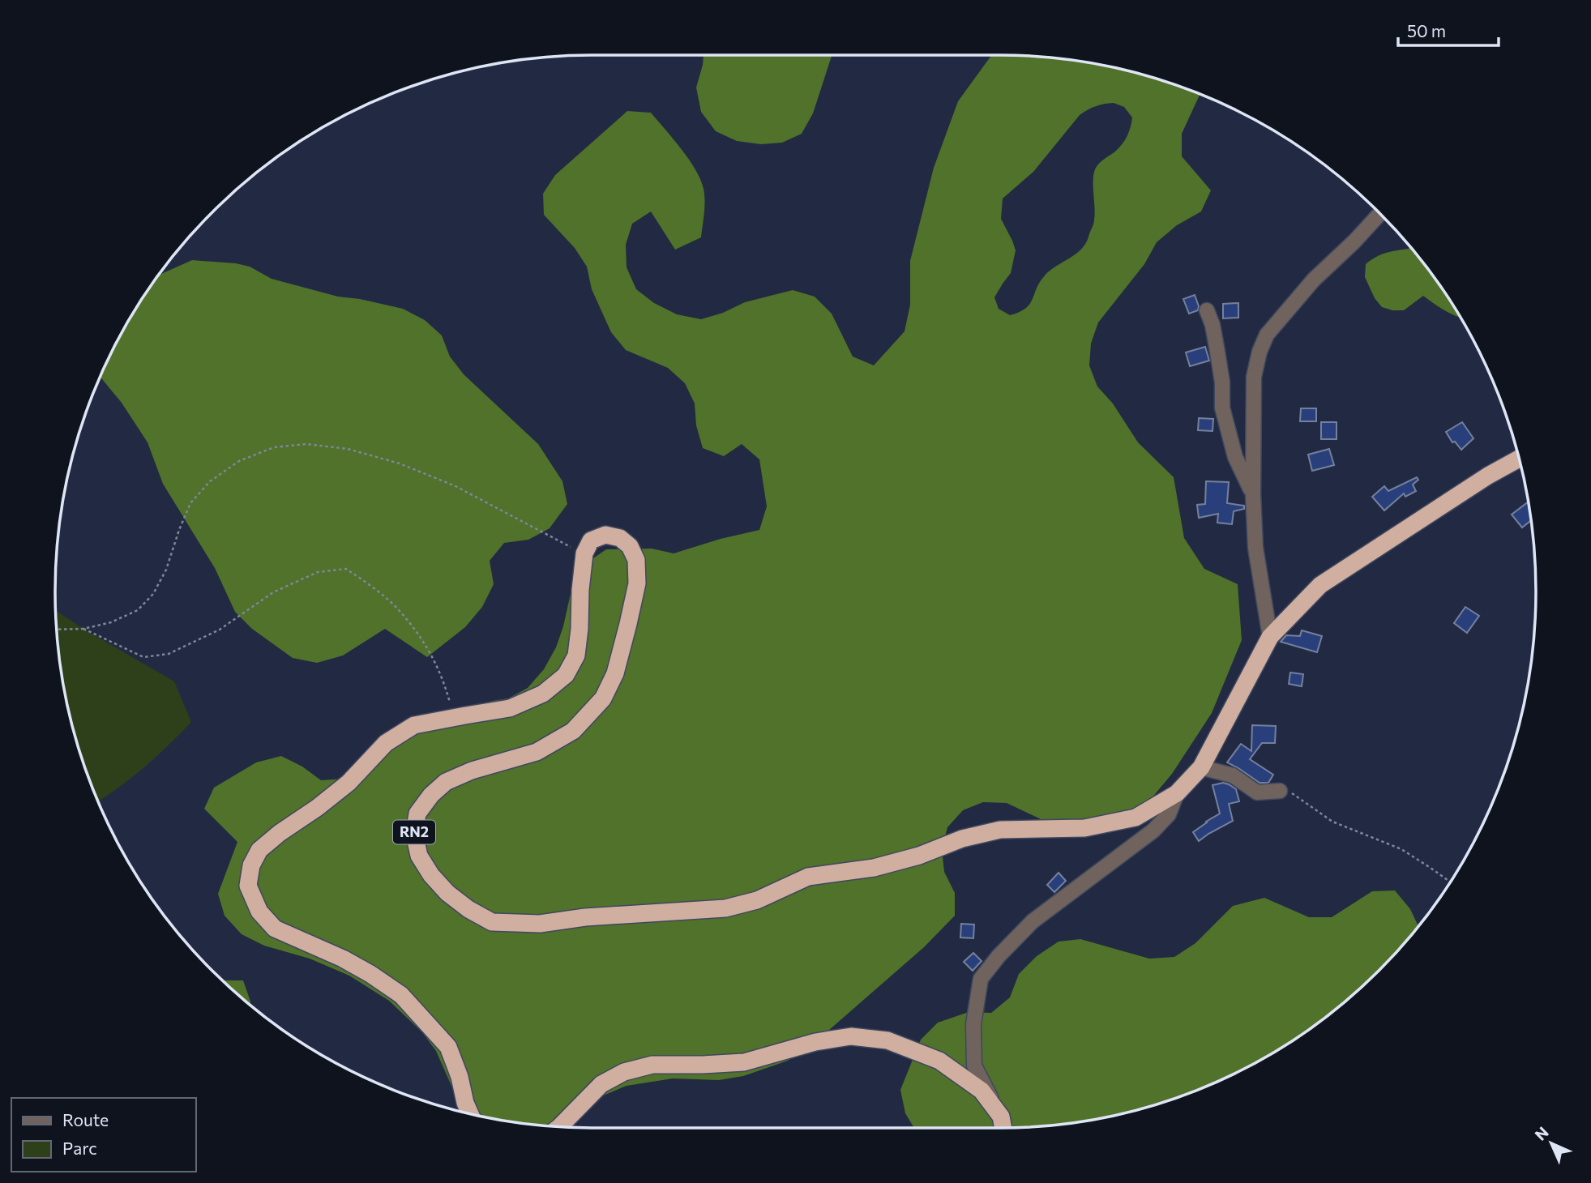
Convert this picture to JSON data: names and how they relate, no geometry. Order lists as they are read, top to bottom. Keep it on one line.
{"streets":{"highway":["RN2"]},"legend":["Route","Parc"],"scale_bar":"50 m","north":"top left"}
